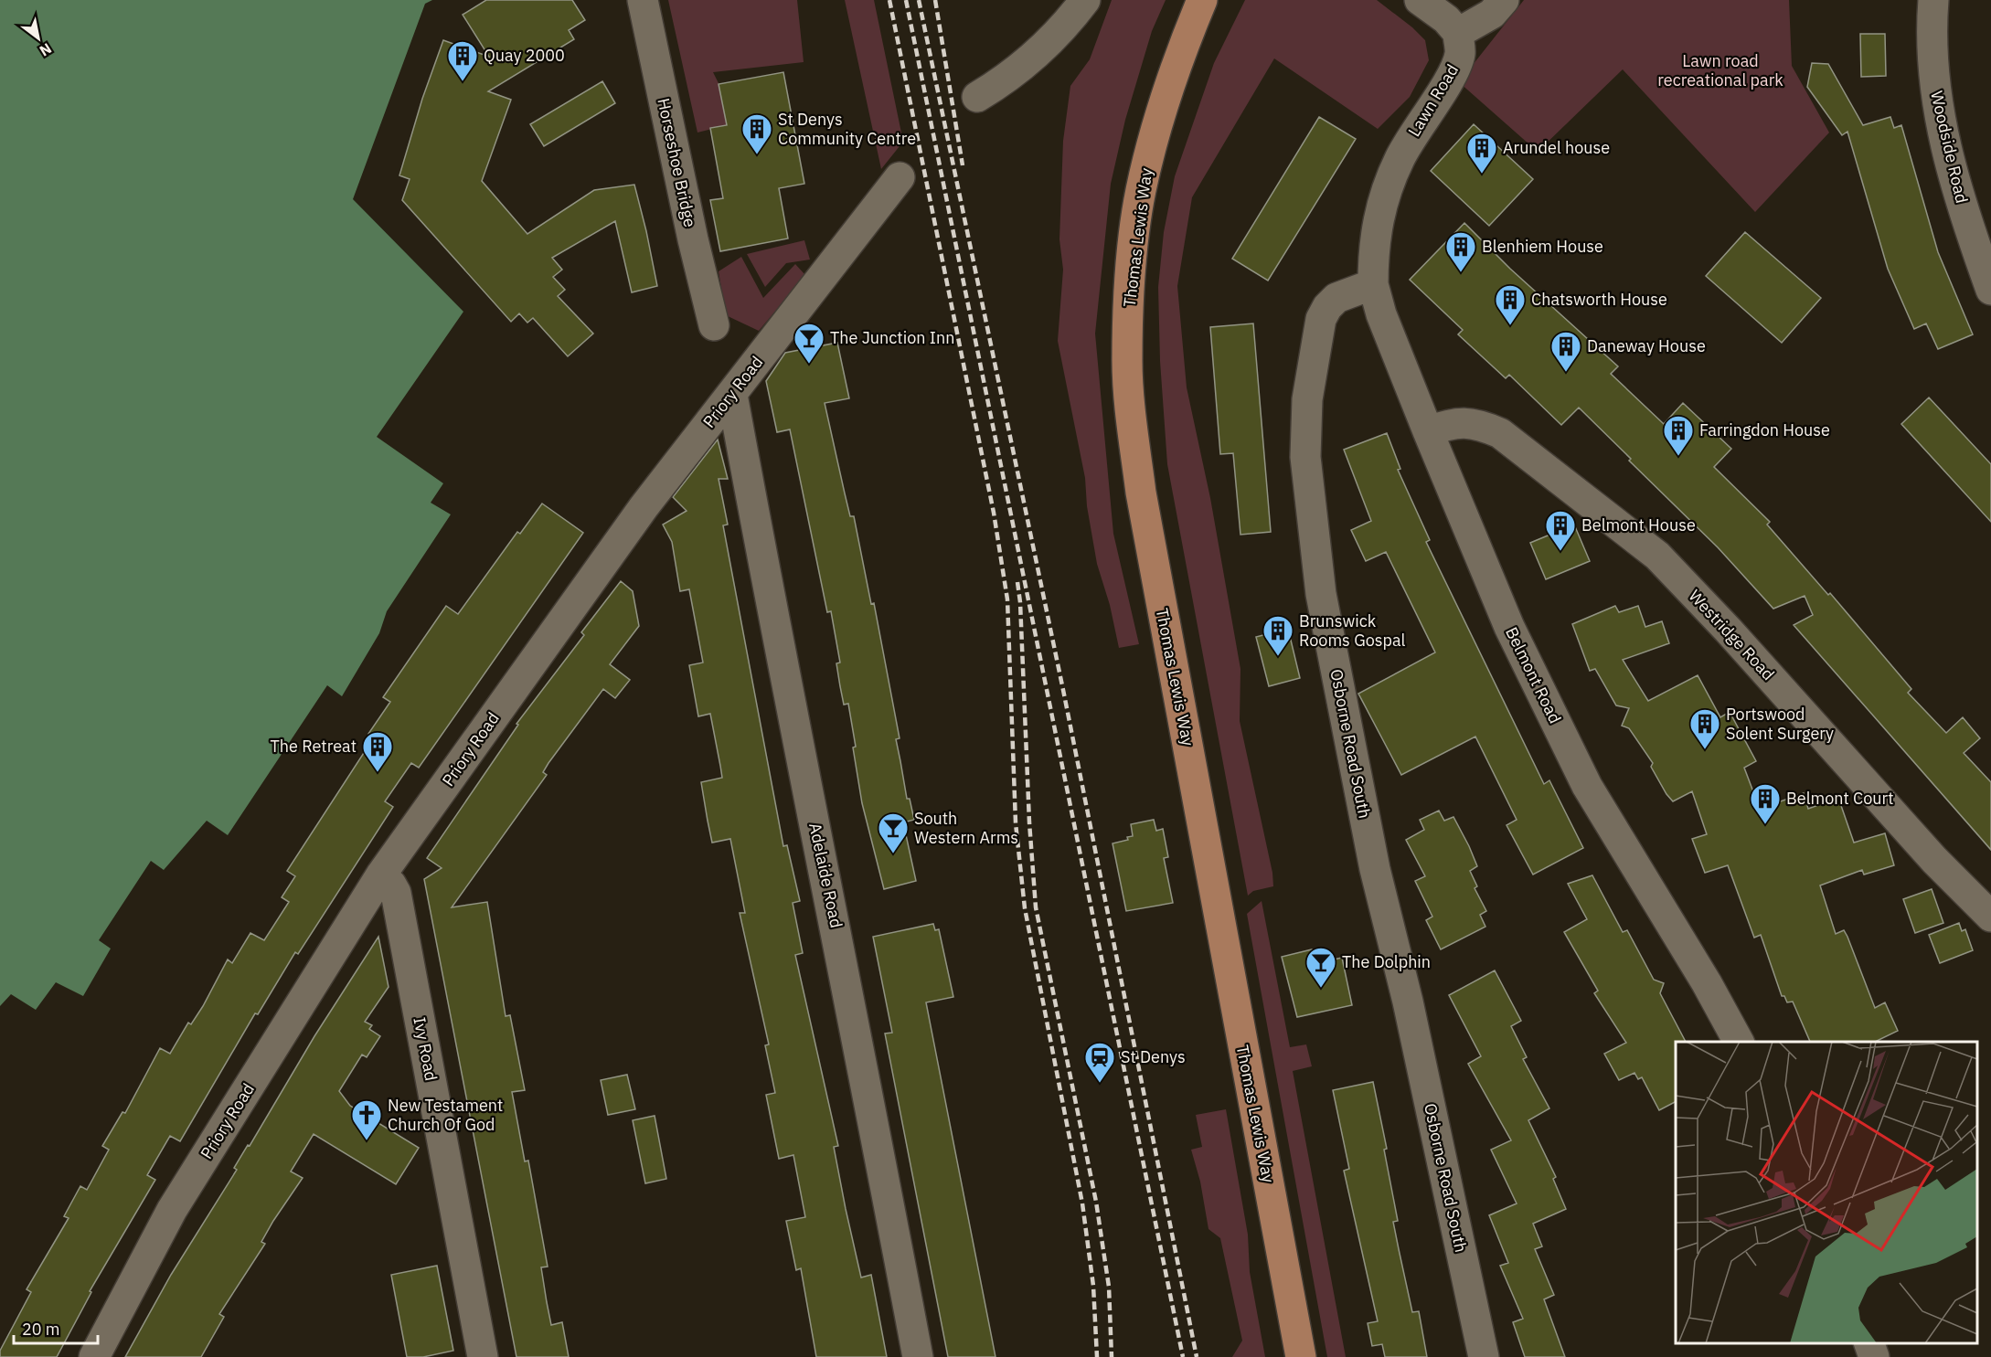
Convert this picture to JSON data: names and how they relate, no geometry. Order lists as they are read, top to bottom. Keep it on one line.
{"streets":{"main road":["Thomas Lewis Way"],"street":["Lawn Road","Woodside Road","Horseshoe Bridge","Priory Road","Westridge Road","Belmont Road","Osborne Road South","Adelaide Road","Ivy Road"]},"crossings":[["Lawn Road","Belmont Road"],["Lawn Road","Osborne Road South"],["Priory Road","Adelaide Road"],["Priory Road","Ivy Road"],["Westridge Road","Belmont Road"],["Belmont Road","Osborne Road South"]],"parks":["Lawn road recreational park"],"places":{"building":["Quay 2000","St Denys Community Centre","Arundel house","Blenhiem House","Chatsworth House","Daneway House","Farringdon House","Belmont House","Brunswick Rooms Gospal","Portswood Solent Surgery","The Retreat","Belmont Court"],"bar":["The Junction Inn","South Western Arms","The Dolphin"],"station":["St Denys"],"church":["New Testament Church Of God"]},"scale_bar":"20 m","north":"bottom right"}
